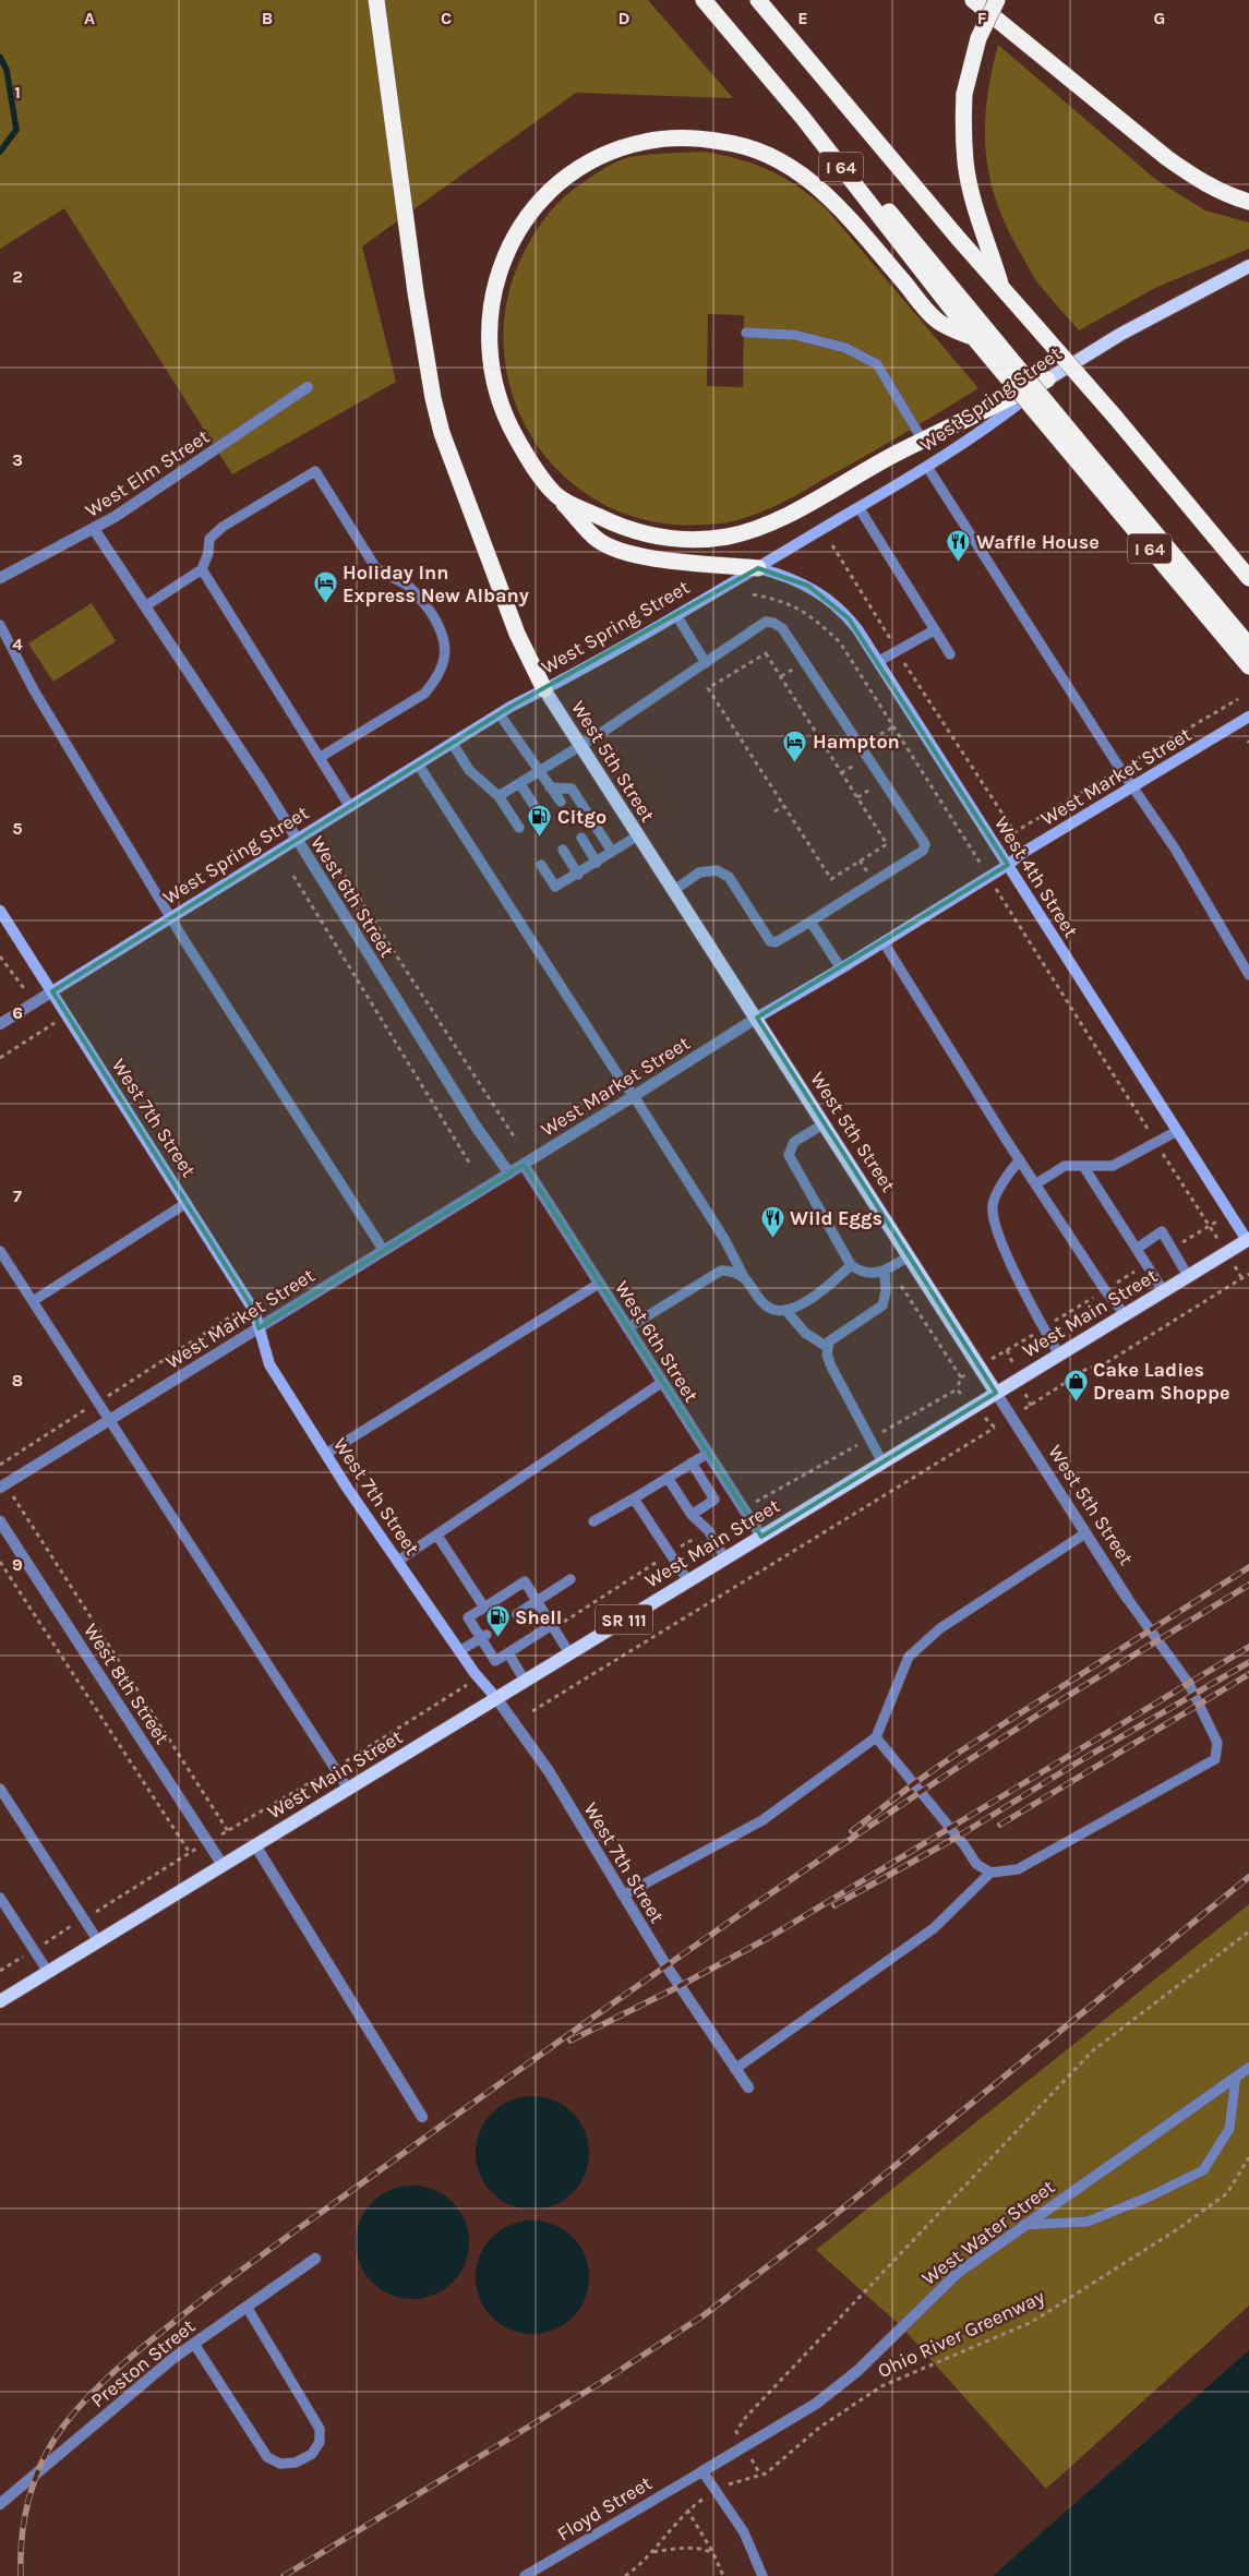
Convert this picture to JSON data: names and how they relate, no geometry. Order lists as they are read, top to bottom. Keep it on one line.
{"streets":{"highway":["I 64"],"main road":["West Spring Street","West 5th Street","West Main Street","SR 111"],"street":["West Elm Street","West Market Street","West 4th Street","West 6th Street","West 7th Street","West 8th Street","West Water Street","Preston Street"],"lane":["Floyd Street"],"path":["Ohio River Greenway"]},"crossings":[["West Spring Street","West 5th Street"],["West Spring Street","West 4th Street"],["West Spring Street","West 6th Street"],["West Spring Street","West 7th Street"],["West Elm Street","West 6th Street"],["West 5th Street","West Market Street"],["West 5th Street","West Main Street"],["West Market Street","West 4th Street"],["West Market Street","West 6th Street"],["West Market Street","West 7th Street"],["West 4th Street","West Main Street"],["West 6th Street","West Main Street"],["West 7th Street","West Main Street"],["West Main Street","West 8th Street"],["West Water Street","Floyd Street"]],"places":{"restaurant":["Waffle House","Wild Eggs"],"hotel":["Holiday Inn Express New Albany","Hampton"],"fuel station":["Citgo","Shell"],"shop":["Cake Ladies Dream Shoppe"]},"grid":{"columns":["A","B","C","D","E","F","G"],"rows":["1","2","3","4","5","6","7","8","9"]}}
